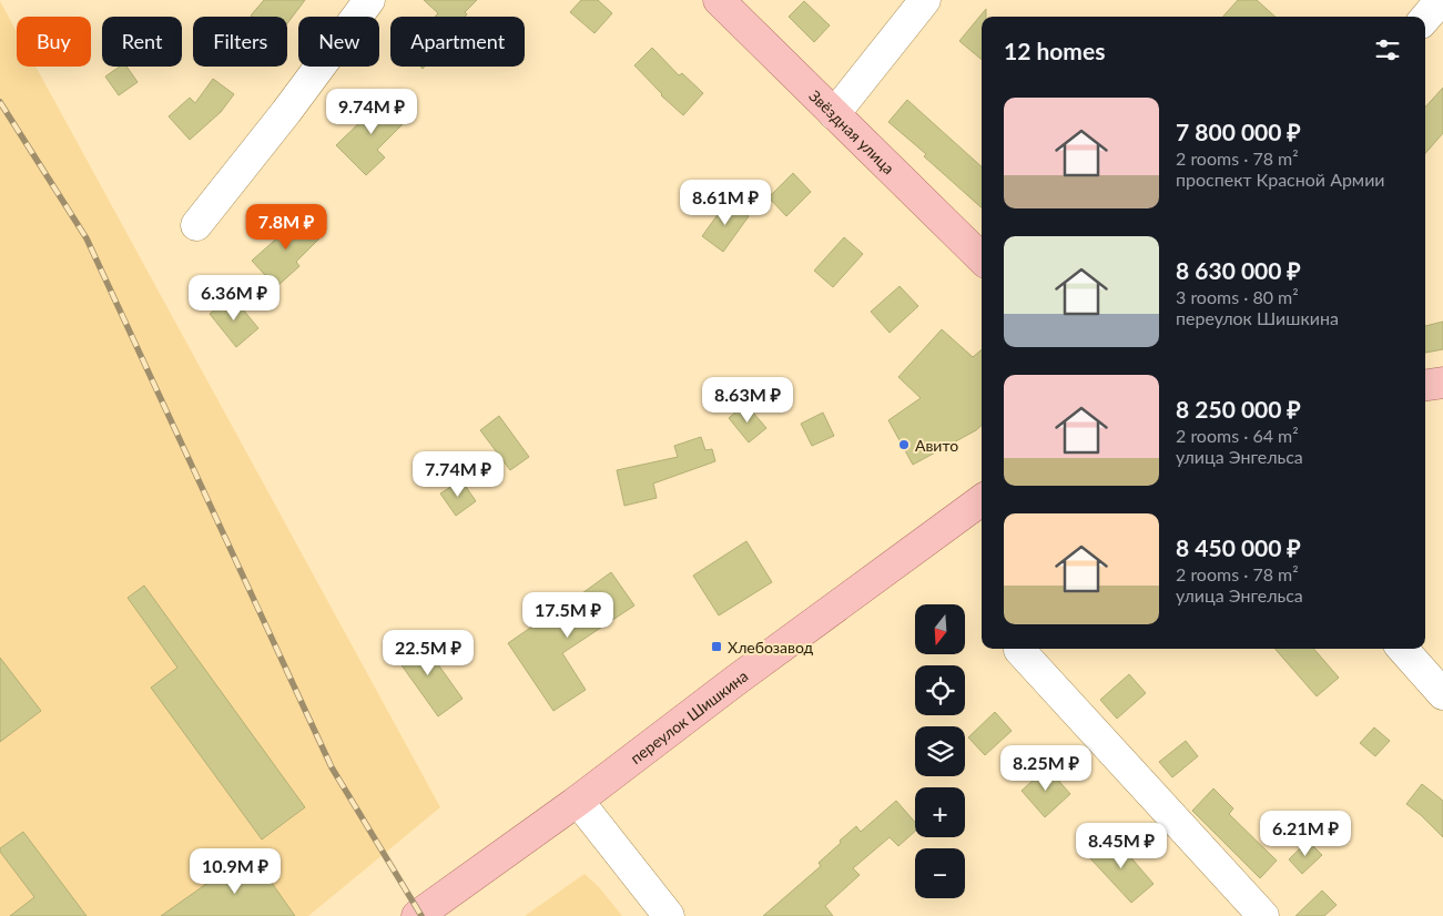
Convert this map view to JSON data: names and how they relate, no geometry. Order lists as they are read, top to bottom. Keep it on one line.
{"streets":{"main road":["Звёздная улица","переулок Шишкина"]},"places":{"other":["Авито"],"transit":["Хлебозавод"]},"north":"bottom","page":{"chip":["Buy","Rent","Filters","New","Apartment"],"heading":"12 homes","list":[{"name":"7 800 000 ₽","note":"2 rooms · 78 m² · проспект Красной Армии"},{"name":"8 630 000 ₽","note":"3 rooms · 80 m² · переулок Шишкина"},{"name":"8 250 000 ₽","note":"2 rooms · 64 m² · улица Энгельса"},{"name":"8 450 000 ₽","note":"2 rooms · 78 m² · улица Энгельса"}],"price":["9.74M ₽","8.61M ₽","7.8M ₽","6.36M ₽","8.63M ₽","7.74M ₽","17.5M ₽","22.5M ₽","8.25M ₽","6.21M ₽","8.45M ₽","10.9M ₽"],"map_buttons":["+","−"]}}
